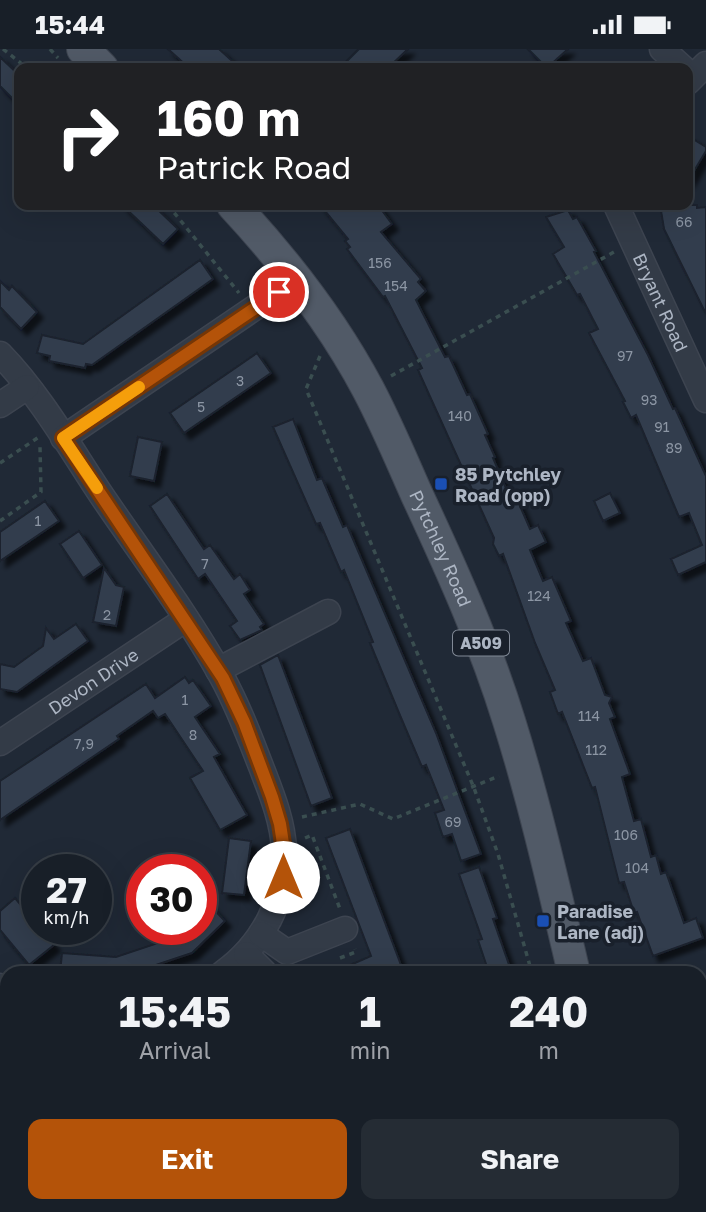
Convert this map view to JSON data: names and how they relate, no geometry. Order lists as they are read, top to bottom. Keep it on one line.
{"streets":{"main road":["Pytchley Road","A509"],"street":["Bryant Road","Devon Drive"]},"places":{"transit":["85 Pytchley Road (opp)","Paradise Lane (adj)"]},"house_numbers":["66","156","154","97","3","93","5","140","91","89","1","7","124","2","1","114","8","7,9","112","69","106","104"],"page":{"status":"15:44","turn":["160 m","Patrick Road"],"speed":"27 km/h","limit":"30","eta":["15:45","Arrival","1","min","240","m"],"buttons":["Exit","Share"]}}
